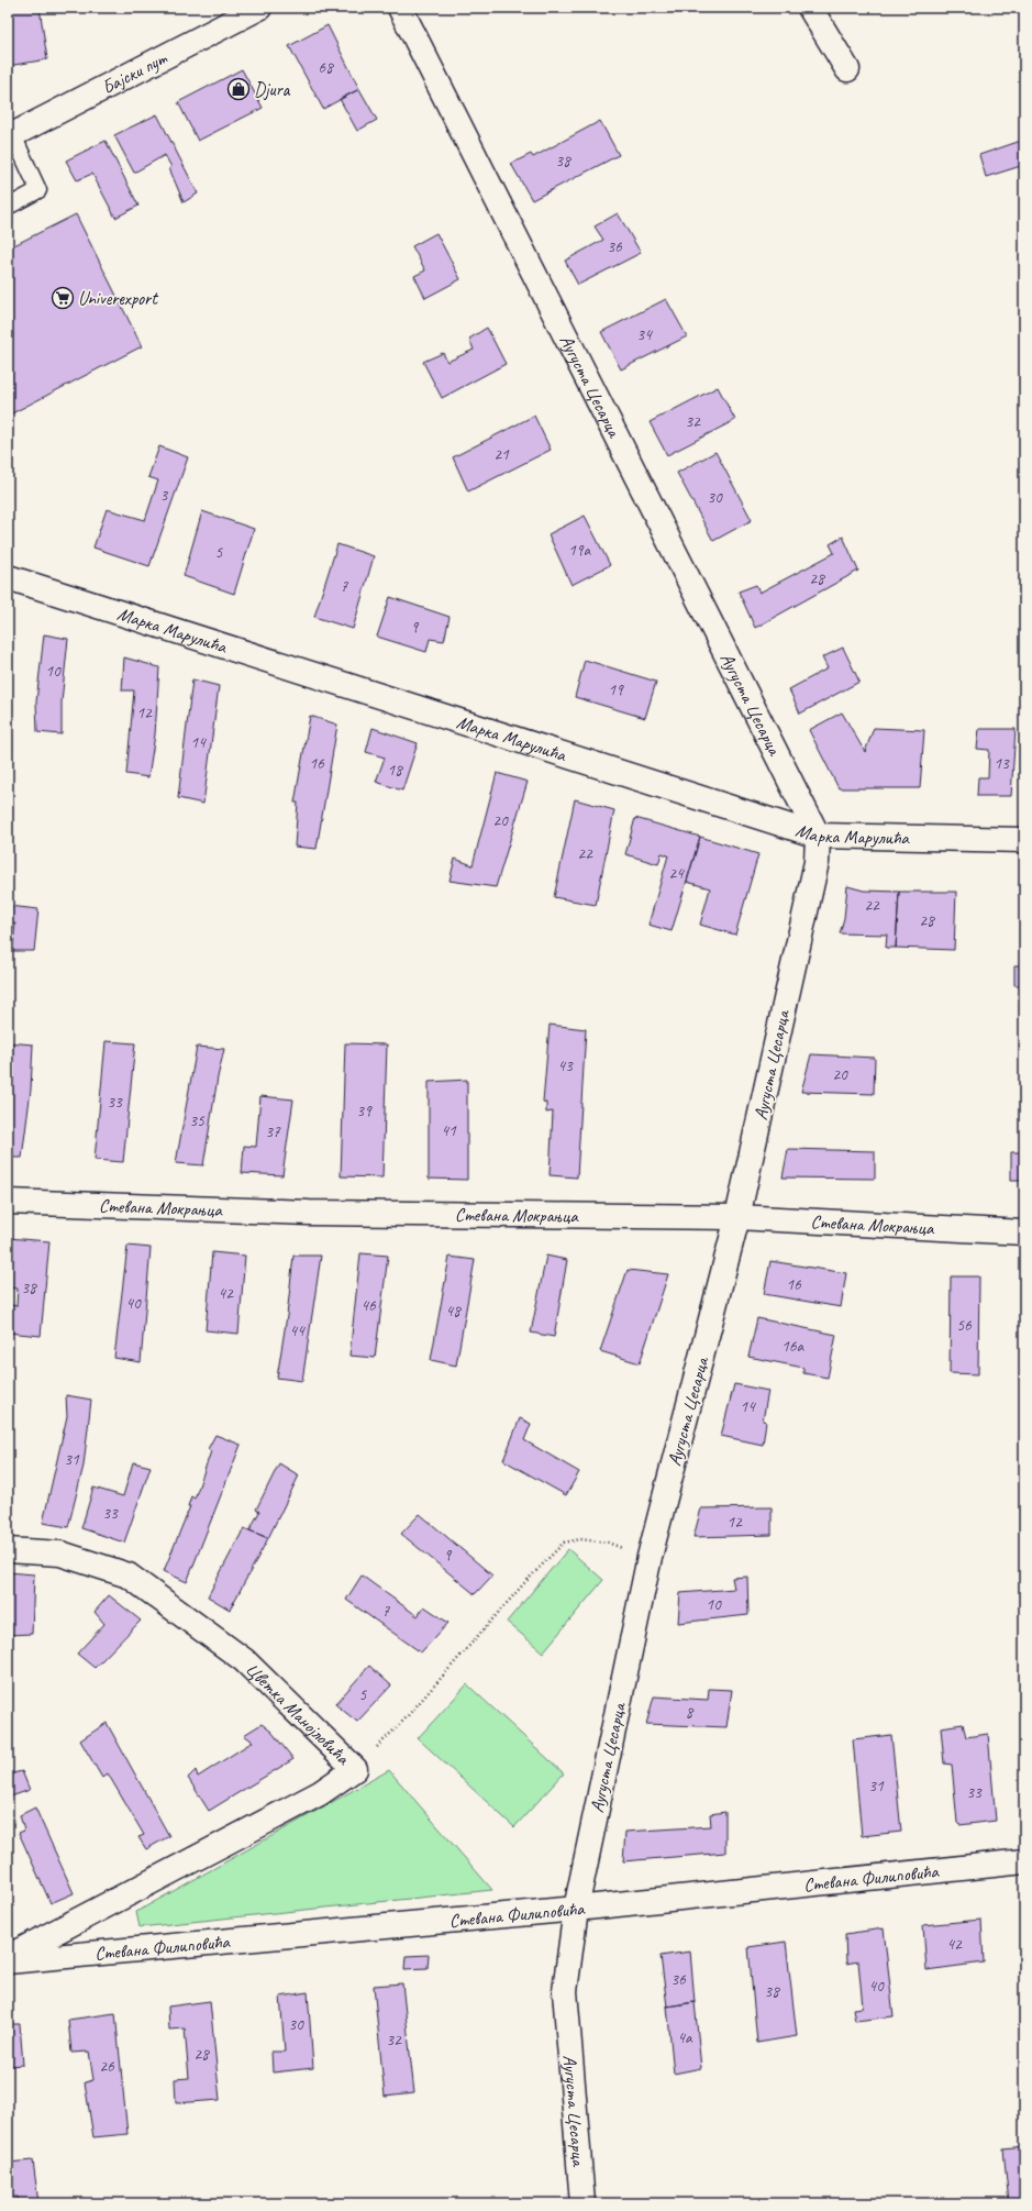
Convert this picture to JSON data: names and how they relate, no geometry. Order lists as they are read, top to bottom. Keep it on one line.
{"streets":{"street":["Бајски пут","Аугуста Цесарца","Марка Марулића","Стевана Мокрањца","Цветка Манојловића","Стевана Филиповића"]},"crossings":[["Аугуста Цесарца","Марка Марулића"],["Аугуста Цесарца","Стевана Мокрањца"],["Аугуста Цесарца","Стевана Филиповића"]],"places":{"shop":["Djura"],"supermarket":["Univerexport"]},"house_numbers":["68","38","36","34","32","21","3","30","19a","5","28","7","9","10","19","12","14","16","13","18","20","22","24","22","28","43","20","33","39","35","41","37","16","38","42","40","46","48","56","44","16a","14","31","33","12","9","10","7","5","8","31","33","42","36","40","38","30","4a","32","28","26"]}
